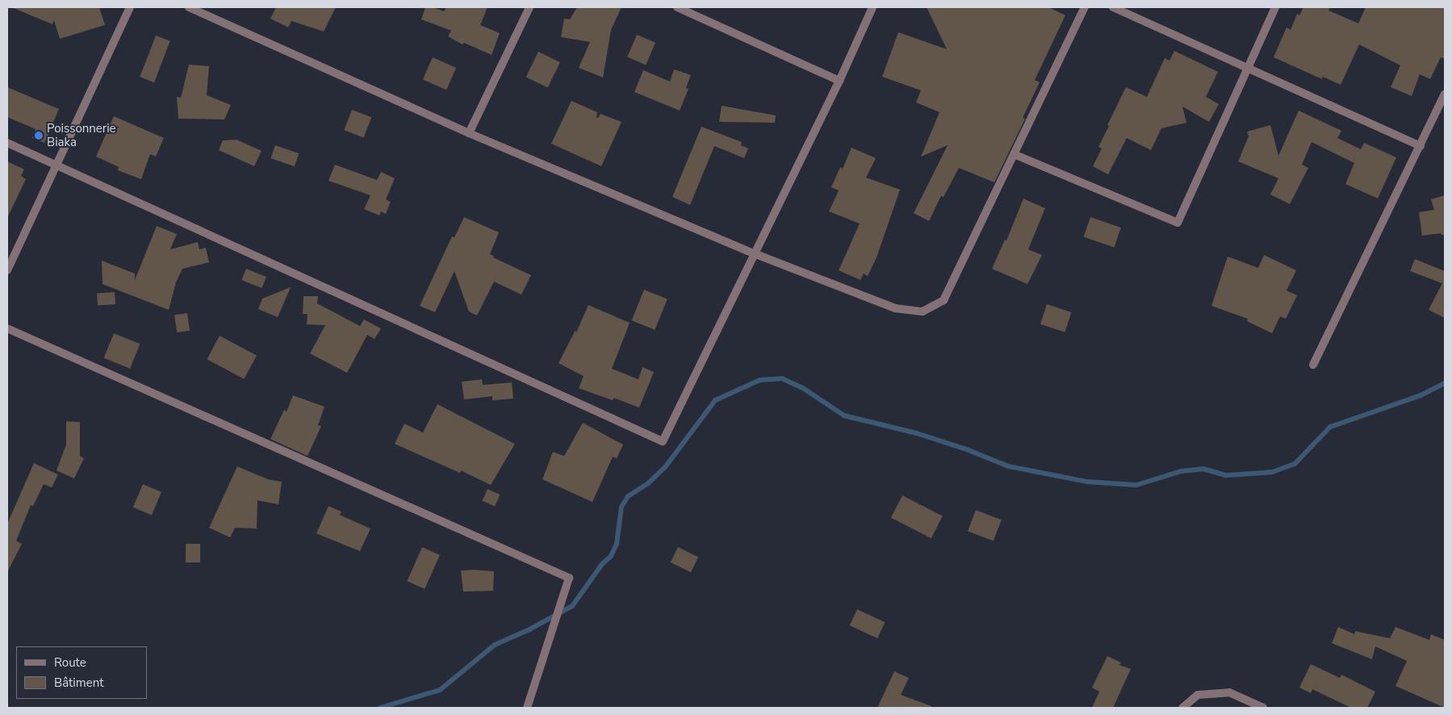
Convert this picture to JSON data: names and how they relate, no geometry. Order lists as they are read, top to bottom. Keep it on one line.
{"places":["Poissonnerie Biaka"],"legend":["Route","Bâtiment"]}
